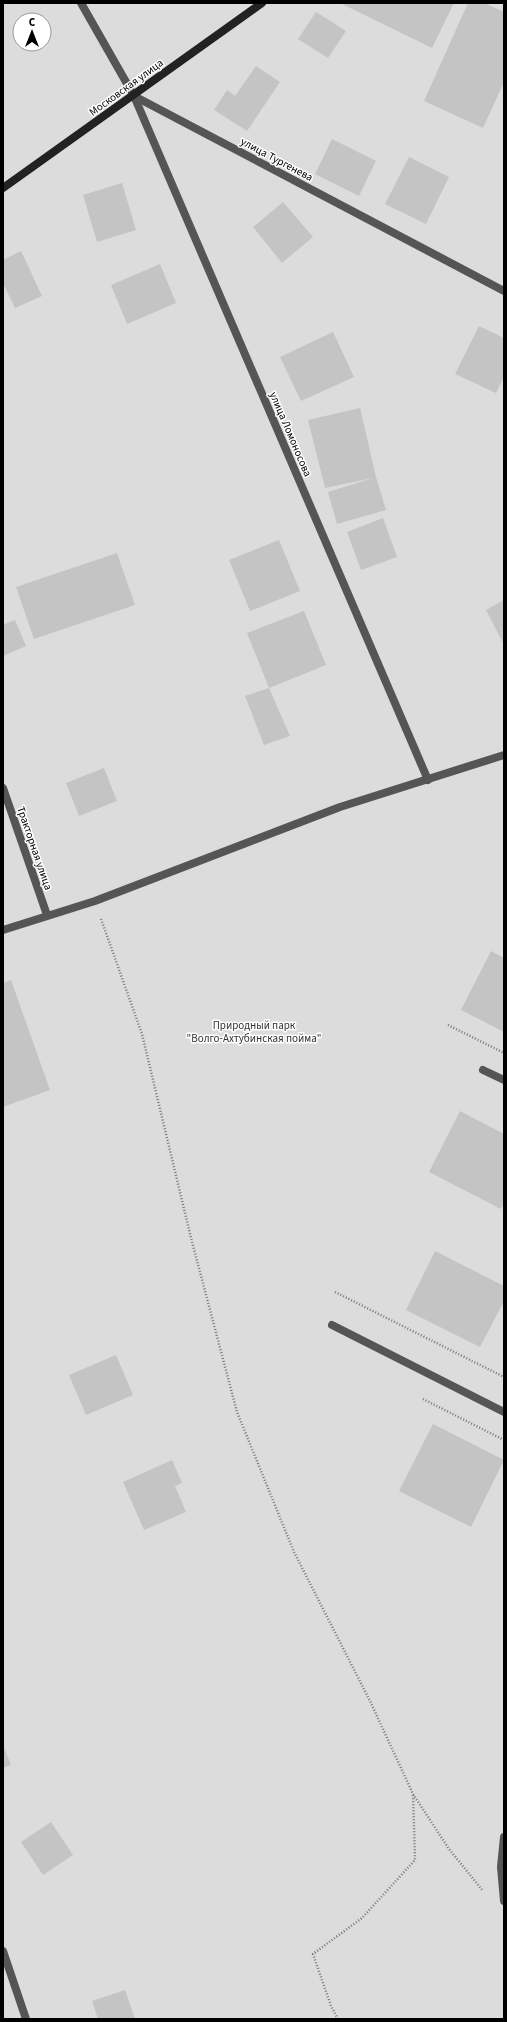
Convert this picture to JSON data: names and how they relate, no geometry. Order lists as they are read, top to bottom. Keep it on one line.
{"streets":{"street":["Московская улица","улица Тургенева","улица Ломоносова","Тракторная улица"]},"crossings":[["Московская улица","улица Тургенева"],["Московская улица","улица Ломоносова"],["улица Тургенева","улица Ломоносова"]],"parks":["Природный парк \"Волго-Ахтубинская пойма\""],"north":"top"}
